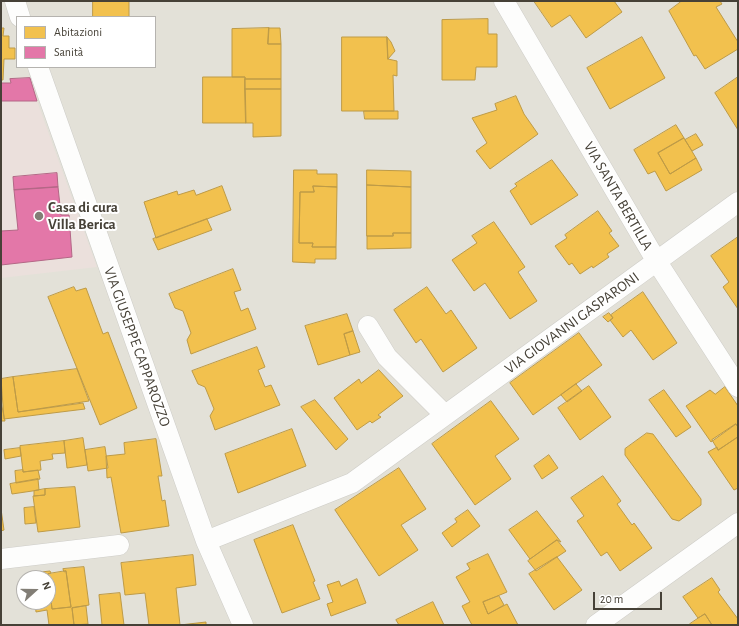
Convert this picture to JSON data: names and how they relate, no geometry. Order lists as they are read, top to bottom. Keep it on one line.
{"streets":{"street":["VIA SANTA BERTILLA","VIA GIOVANNI GASPARONI","VIA GIUSEPPE CAPPAROZZO"]},"crossings":[["VIA SANTA BERTILLA","VIA GIOVANNI GASPARONI"],["VIA GIOVANNI GASPARONI","VIA GIUSEPPE CAPPAROZZO"]],"places":["Casa di cura Villa Berica"],"legend":["Abitazioni","Sanità"],"scale_bar":"20 m","north":"right"}
